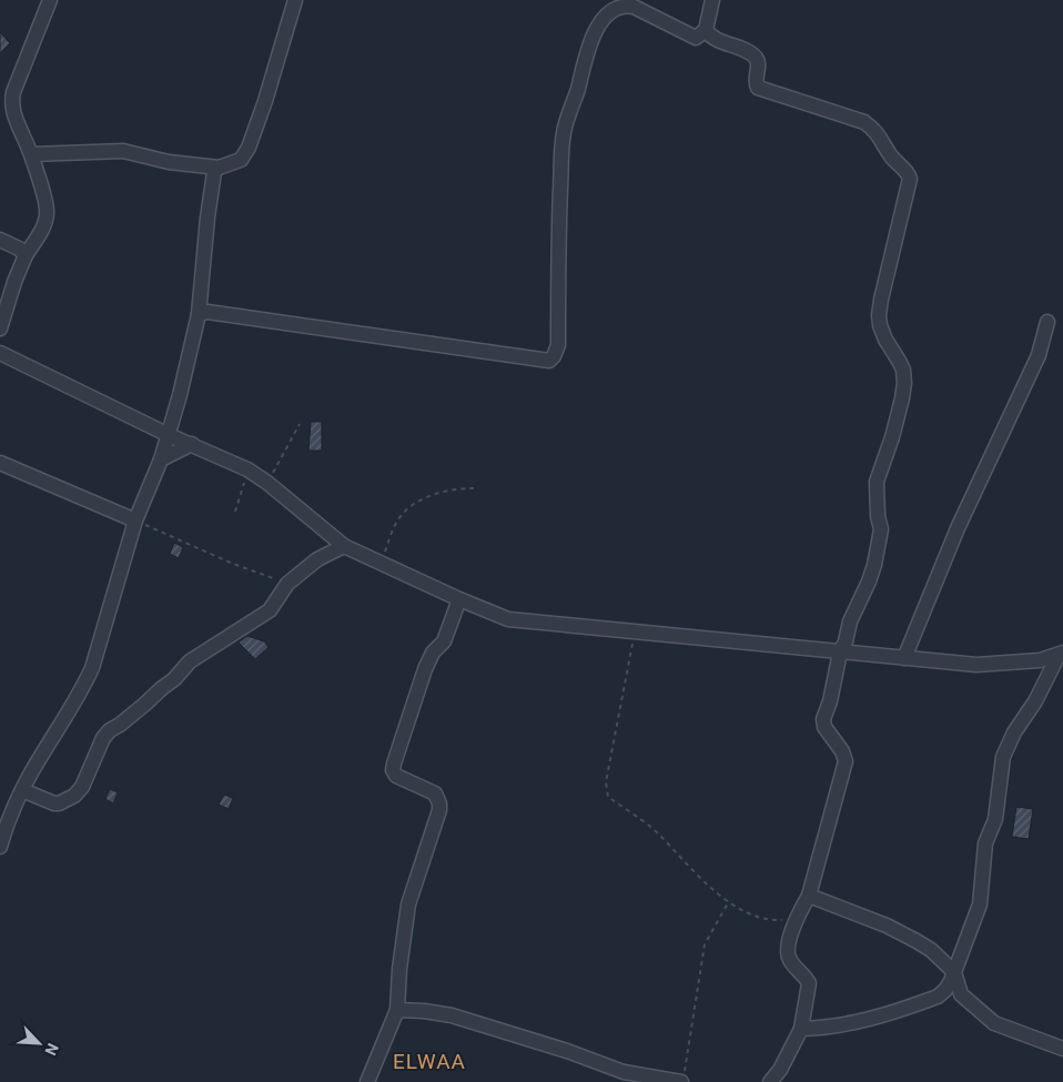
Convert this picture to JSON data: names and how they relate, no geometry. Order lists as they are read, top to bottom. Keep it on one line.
{"districts":["ELWAA"],"north":"bottom right"}
